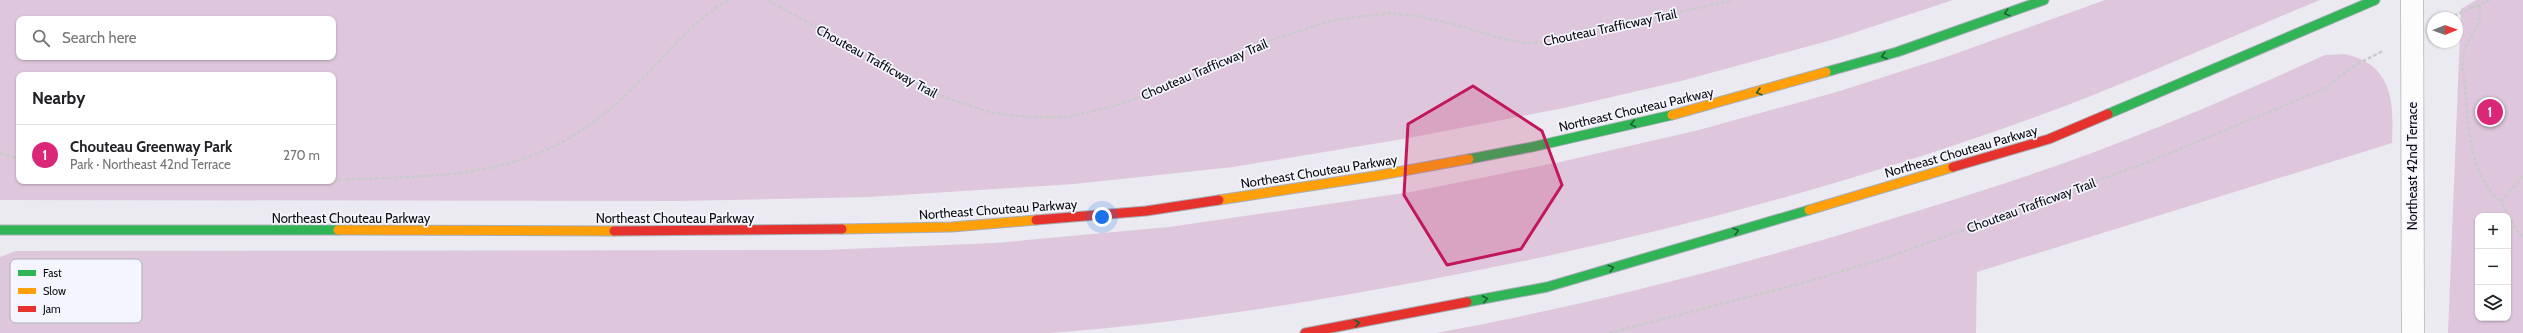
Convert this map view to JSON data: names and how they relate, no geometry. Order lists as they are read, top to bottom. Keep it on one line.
{"streets":{"main road":["Northeast Chouteau Parkway"],"street":["Northeast 42nd Terrace"],"path":["Chouteau Trafficway Trail"]},"crossings":[["Chouteau Trafficway Trail","Northeast 42nd Terrace"]],"legend":["Fast","Slow","Jam"],"north":"right","page":{"search":"Search here","heading":"Nearby","pins":"1","list":[{"mark":"1","name":"Chouteau Greenway Park","note":"Park · Northeast 42nd Terrace","value":"270 m"}],"map_buttons":["+","−"]}}
